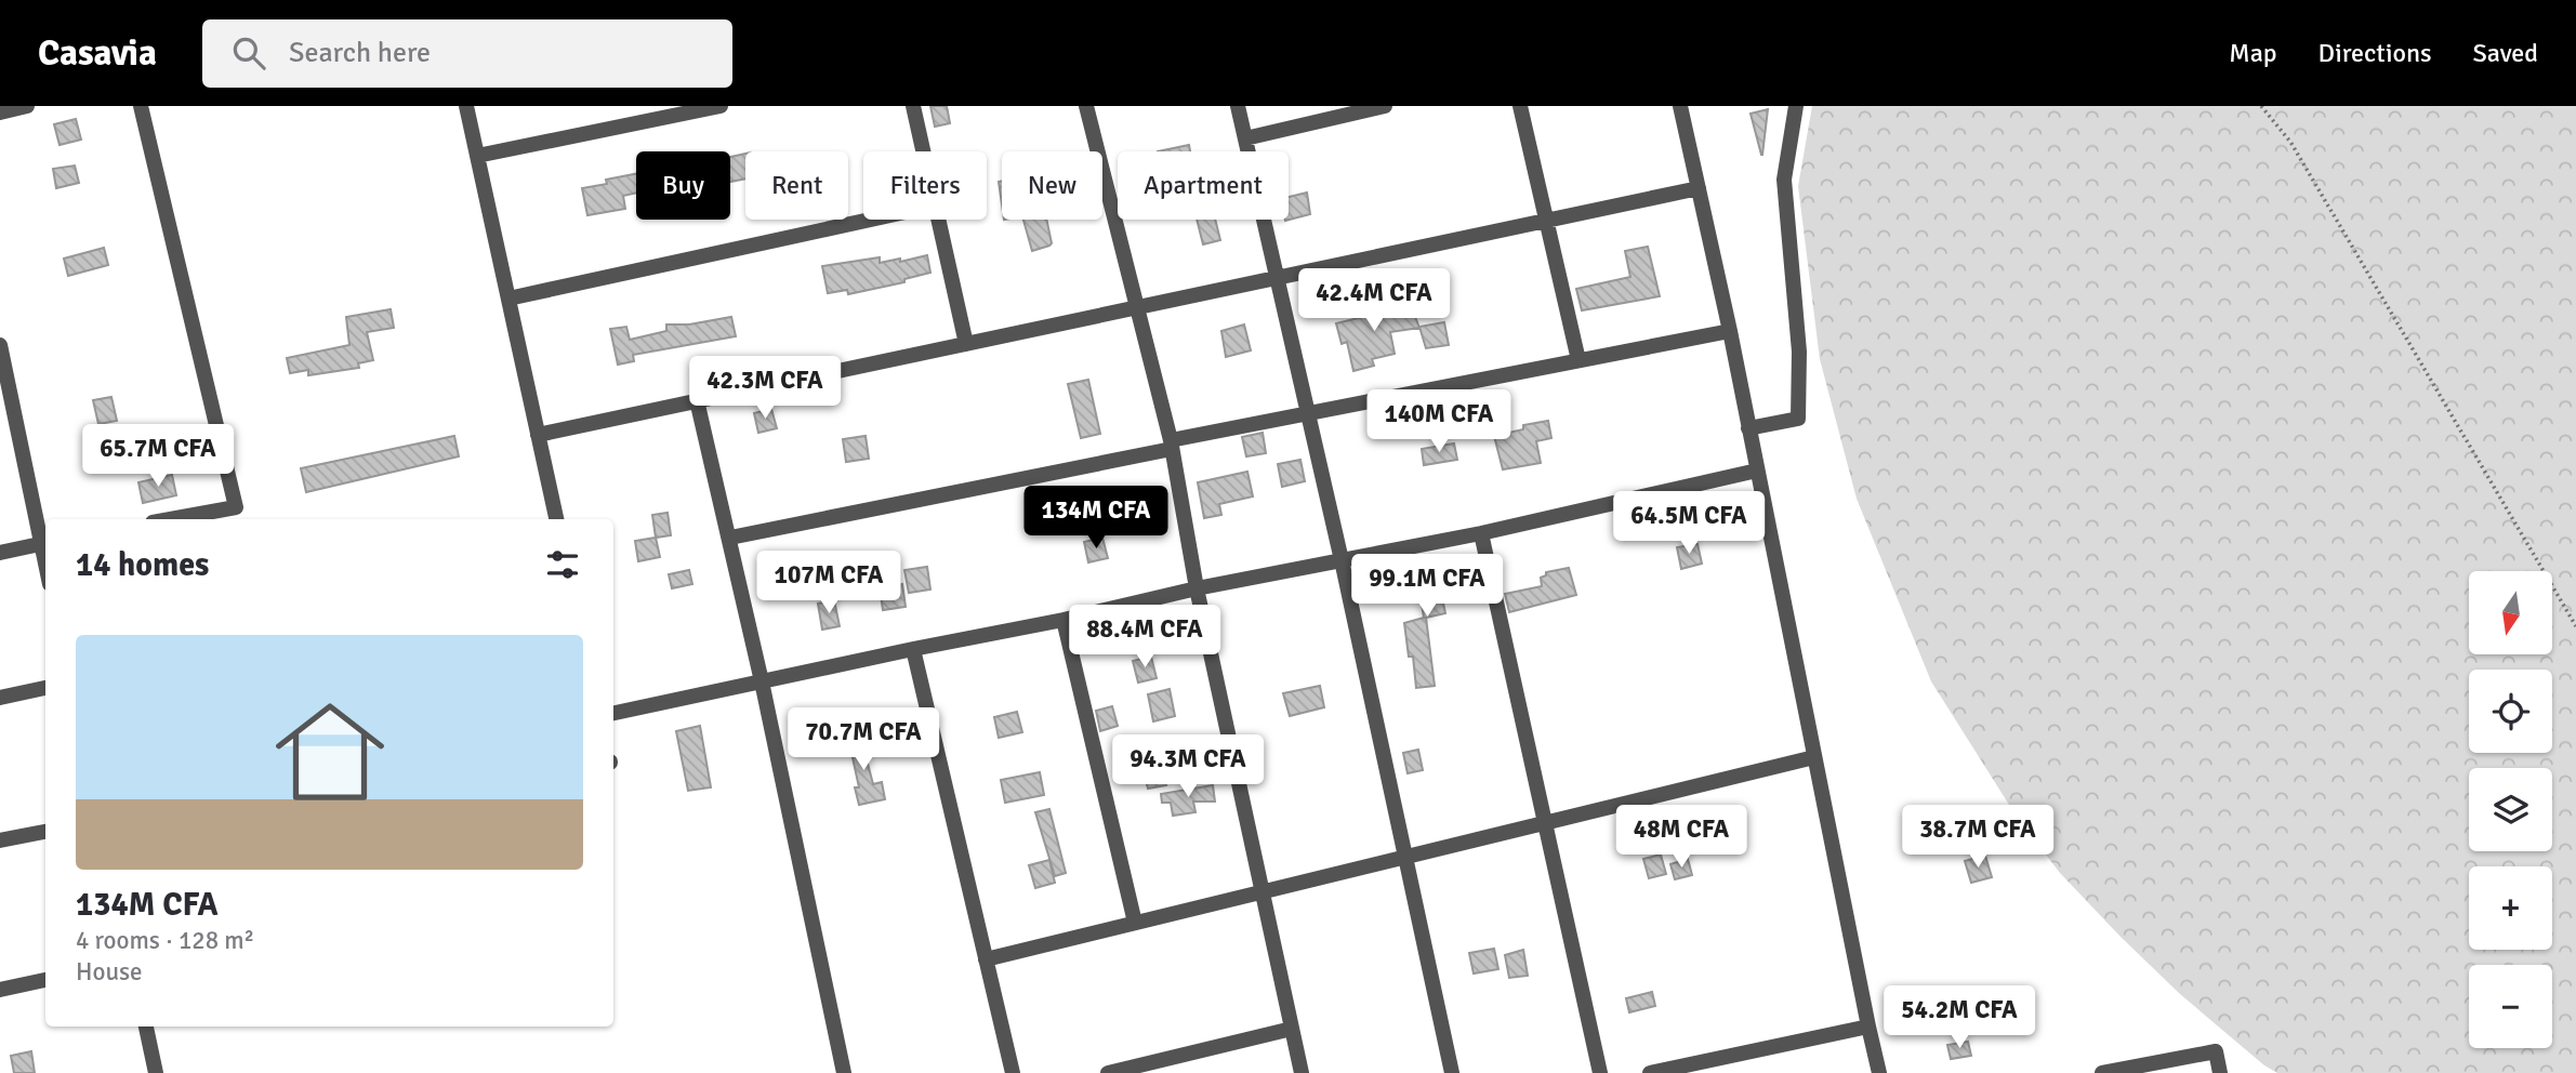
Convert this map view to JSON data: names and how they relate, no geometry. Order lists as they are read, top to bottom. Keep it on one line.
{"north":"bottom","page":{"header":"Casavia","search":"Search here","nav":["Map","Directions","Saved"],"chip":["Buy","Rent","Filters","New","Apartment"],"price":["42.4M CFA","42.3M CFA","140M CFA","65.7M CFA","134M CFA","64.5M CFA","107M CFA","99.1M CFA","88.4M CFA","70.7M CFA","94.3M CFA","48M CFA","38.7M CFA","54.2M CFA"],"heading":"14 homes","map_buttons":["+","−"],"list":[{"name":"134M CFA","note":"4 rooms · 128 m² · House"}]}}
